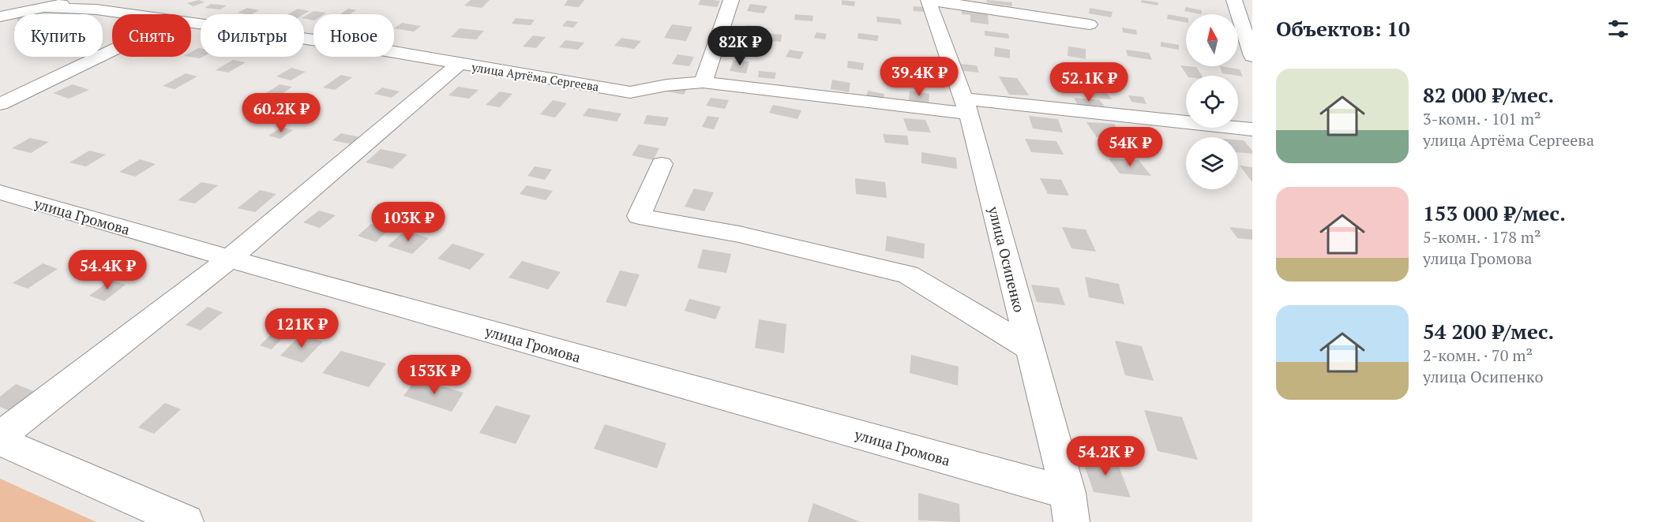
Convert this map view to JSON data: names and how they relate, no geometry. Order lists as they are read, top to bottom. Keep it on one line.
{"streets":{"street":["улица Артёма Сергеева","улица Громова","улица Осипенко"]},"crossings":[["улица Громова","улица Осипенко"]],"north":"top","page":{"heading":"Объектов: 10","chip":["Купить","Снять","Фильтры","Новое"],"price":["82K ₽","39.4K ₽","52.1K ₽","60.2K ₽","54K ₽","103K ₽","54.4K ₽","121K ₽","153K ₽","54.2K ₽"],"list":[{"name":"82 000 ₽/мес.","note":"3-комн. · 101 m² · улица Артёма Сергеева"},{"name":"153 000 ₽/мес.","note":"5-комн. · 178 m² · улица Громова"},{"name":"54 200 ₽/мес.","note":"2-комн. · 70 m² · улица Осипенко"}]}}
